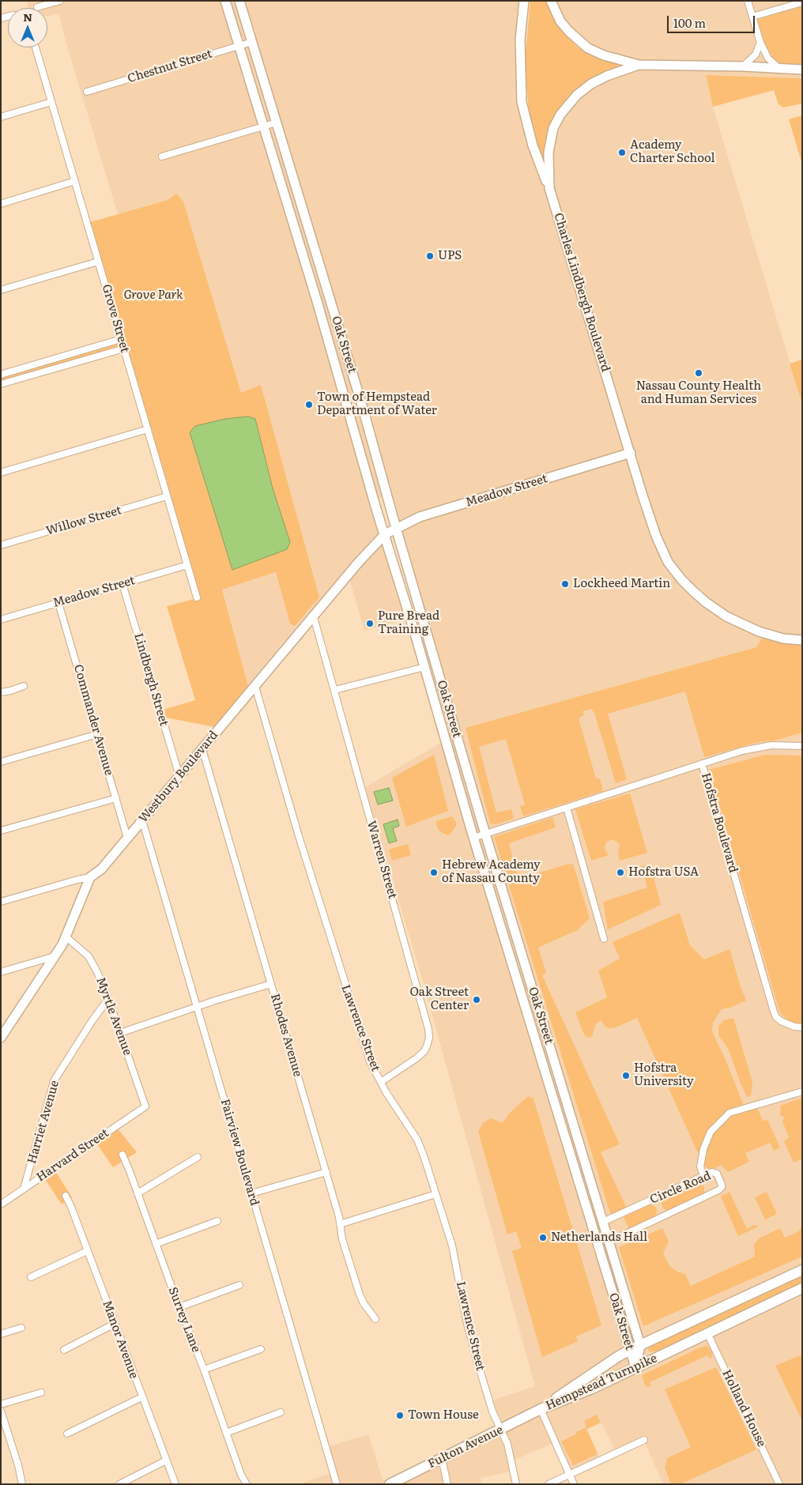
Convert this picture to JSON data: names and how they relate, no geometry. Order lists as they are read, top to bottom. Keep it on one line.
{"streets":{"main road":["Hempstead Turnpike","Fulton Avenue"],"street":["Chestnut Street","Charles Lindbergh Boulevard","Grove Street","Oak Street","Meadow Street","Willow Street","Lindbergh Street","Commander Avenue","Westbury Boulevard","Hofstra Boulevard","Warren Street","Myrtle Avenue","Lawrence Street","Rhodes Avenue","Harriet Avenue","Fairview Boulevard","Harvard Street","Circle Road","Surrey Lane","Manor Avenue","Holland House"]},"crossings":[["Chestnut Street","Oak Street"],["Charles Lindbergh Boulevard","Meadow Street"],["Grove Street","Meadow Street"],["Grove Street","Willow Street"],["Oak Street","Meadow Street"],["Oak Street","Westbury Boulevard"],["Oak Street","Hofstra Boulevard"],["Oak Street","Circle Road"],["Oak Street","Hempstead Turnpike"],["Meadow Street","Lindbergh Street"],["Meadow Street","Commander Avenue"],["Meadow Street","Westbury Boulevard"],["Lindbergh Street","Westbury Boulevard"],["Commander Avenue","Westbury Boulevard"],["Westbury Boulevard","Warren Street"],["Westbury Boulevard","Myrtle Avenue"],["Westbury Boulevard","Lawrence Street"],["Westbury Boulevard","Rhodes Avenue"],["Westbury Boulevard","Fairview Boulevard"],["Warren Street","Lawrence Street"],["Myrtle Avenue","Harriet Avenue"],["Myrtle Avenue","Harvard Street"],["Lawrence Street","Fulton Avenue"],["Harriet Avenue","Harvard Street"],["Hempstead Turnpike","Holland House"],["Hempstead Turnpike","Fulton Avenue"]],"parks":["Grove Park"],"places":["Academy Charter School","UPS","Nassau County Health and Human Services","Town of Hempstead Department of Water","Lockheed Martin","Pure Bread Training","Hebrew Academy of Nassau County","Hofstra USA","Oak Street Center","Hofstra University","Netherlands Hall","Town House"],"scale_bar":"100 m","north":"top"}
